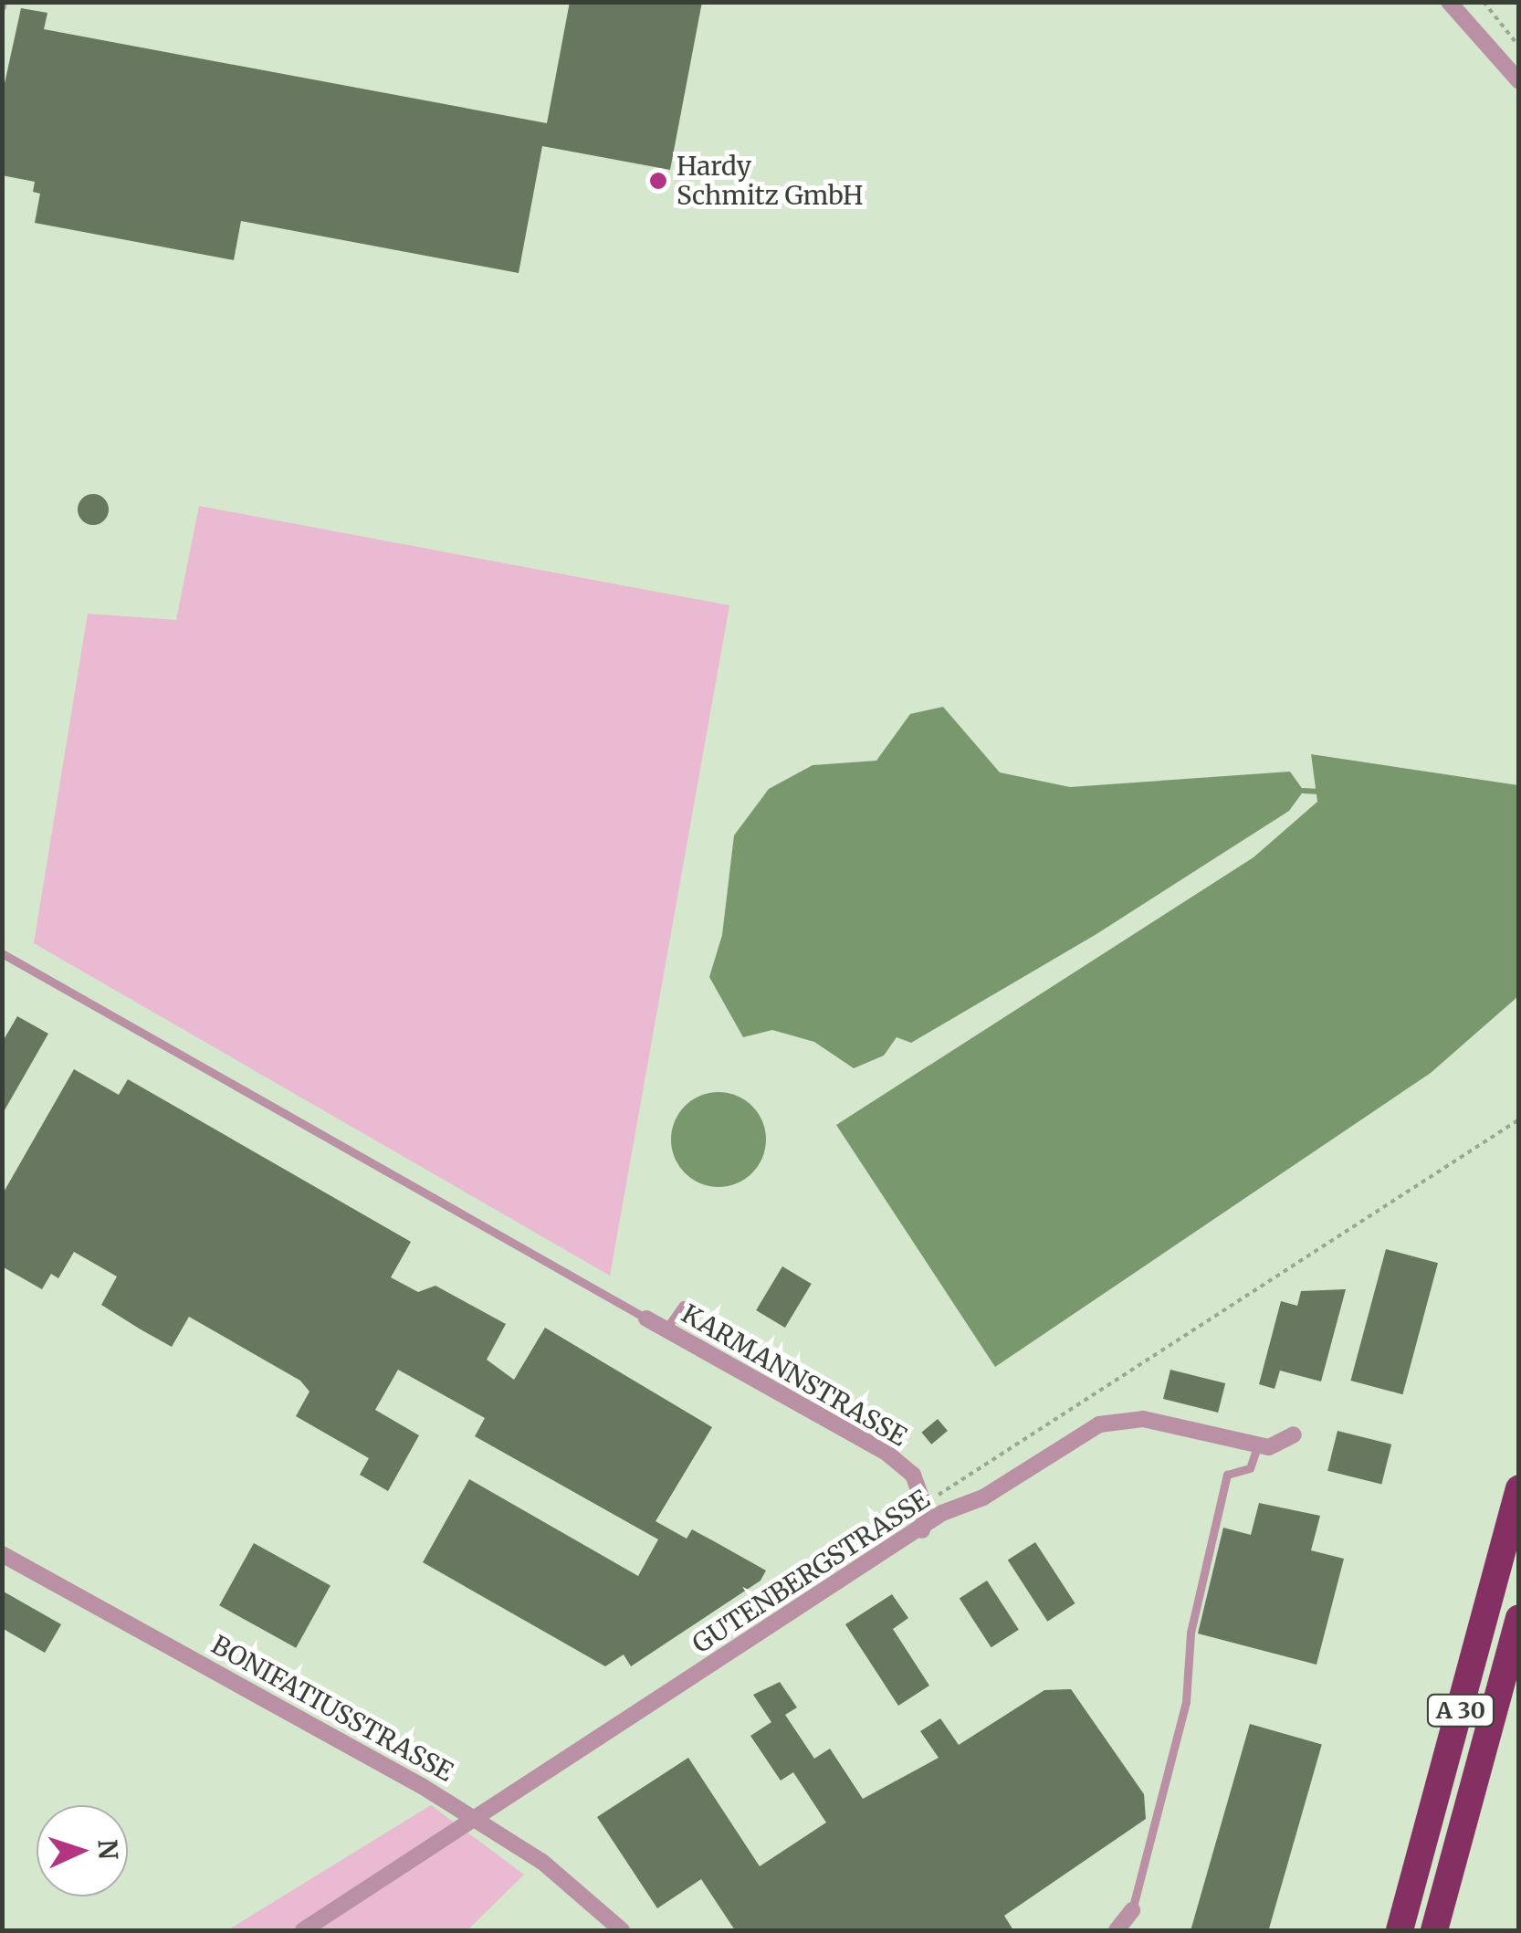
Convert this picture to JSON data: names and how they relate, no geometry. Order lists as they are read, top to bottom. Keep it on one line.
{"streets":{"highway":["A 30"],"street":["KARMANNSTRASSE","GUTENBERGSTRASSE","BONIFATIUSSTRASSE"]},"crossings":[["GUTENBERGSTRASSE","BONIFATIUSSTRASSE"]],"places":["Hardy Schmitz GmbH"],"north":"right"}
